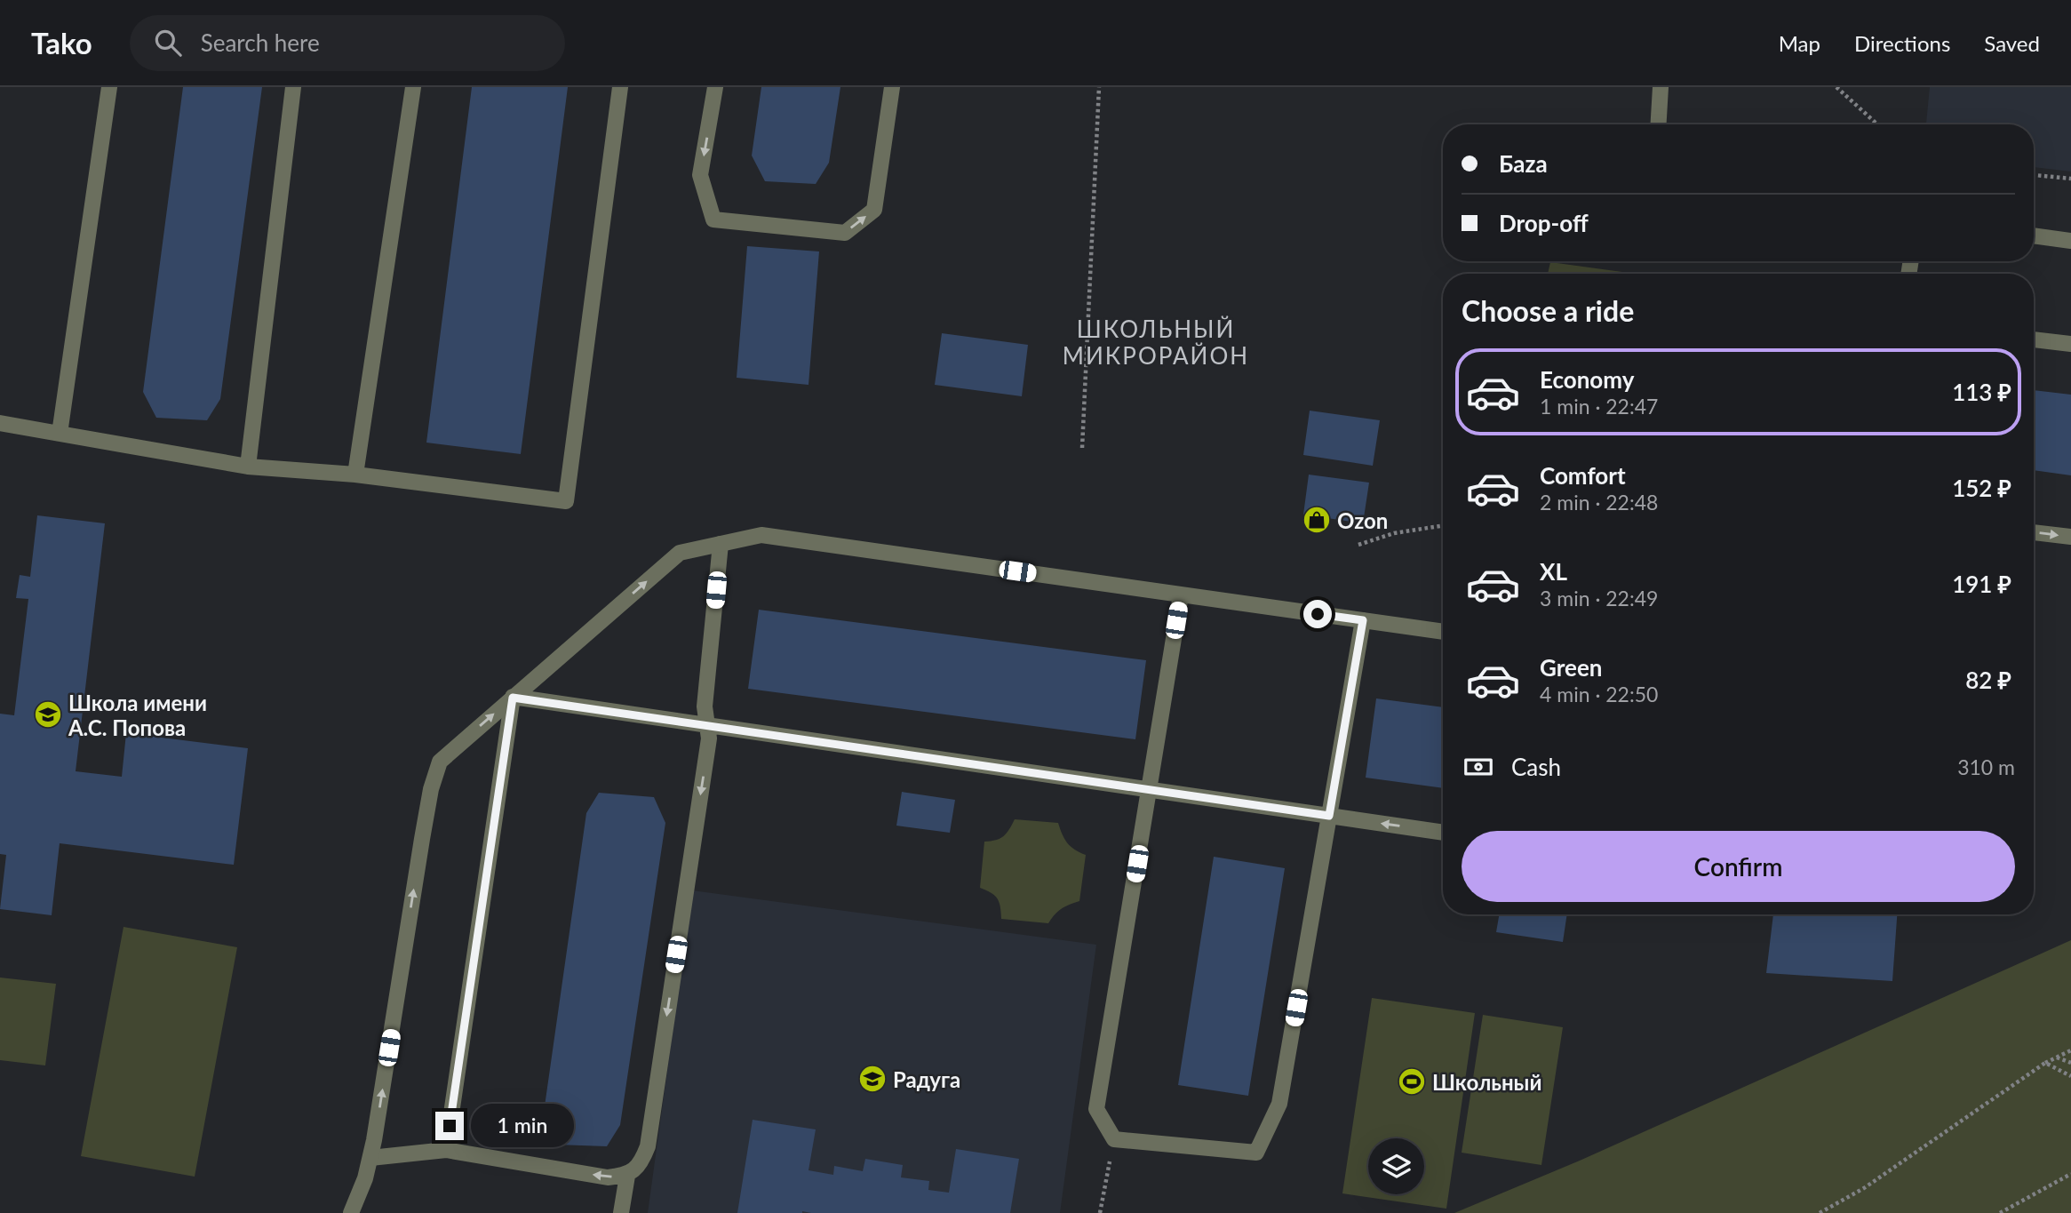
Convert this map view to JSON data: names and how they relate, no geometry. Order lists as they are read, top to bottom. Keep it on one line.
{"districts":["ШКОЛЬНЫЙ МИКРОРАЙОН"],"places":{"shop":["Ozon"],"school or university":["Школа имени А.С. Попова","Радуга"],"sports":["Школьный"]},"page":{"header":"Tako","search":"Search here","nav":["Map","Directions","Saved"],"banner":["Баza","Drop-off"],"heading":"Choose a ride","list":[{"name":"Economy","note":"1 min · 22:47","value":"113 ₽"},{"name":"Comfort","note":"2 min · 22:48","value":"152 ₽"},{"name":"XL","note":"3 min · 22:49","value":"191 ₽"},{"name":"Green","note":"4 min · 22:50","value":"82 ₽"}],"pay":["Cash","310 m"],"buttons":"Confirm","bubble":"1 min"}}
